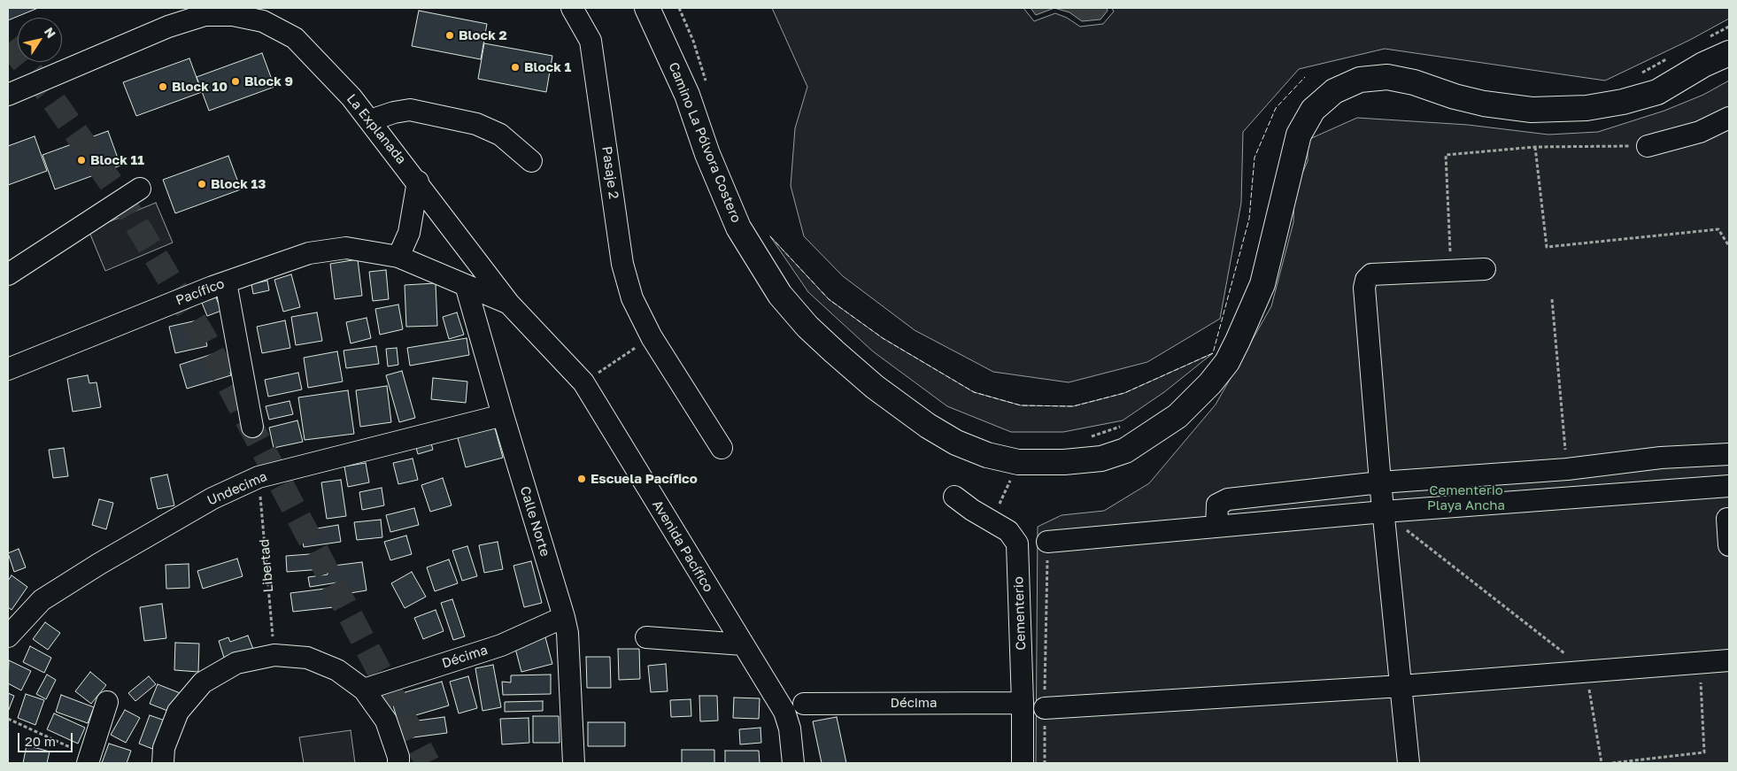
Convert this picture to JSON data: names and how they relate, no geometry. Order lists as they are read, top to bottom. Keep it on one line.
{"streets":{"main road":["Camino La Pólvora Costero"],"street":["La Explanada","Pasaje 2","Pacífico","Undecima","Calle Norte","Avenida Pacífico","Cementerio","Décima"],"path":["Libertad"]},"crossings":[["La Explanada","Pacífico"],["La Explanada","Avenida Pacífico"],["Pacífico","Calle Norte"],["Pacífico","Avenida Pacífico"],["Undecima","Calle Norte"],["Undecima","Libertad"],["Calle Norte","Décima"],["Cementerio","Décima"]],"parks":["Cementerio Playa Ancha"],"places":["Block 2","Block 1","Block 9","Block 10","Block 11","Block 13","Escuela Pacífico"],"scale_bar":"20 m","north":"top right"}
